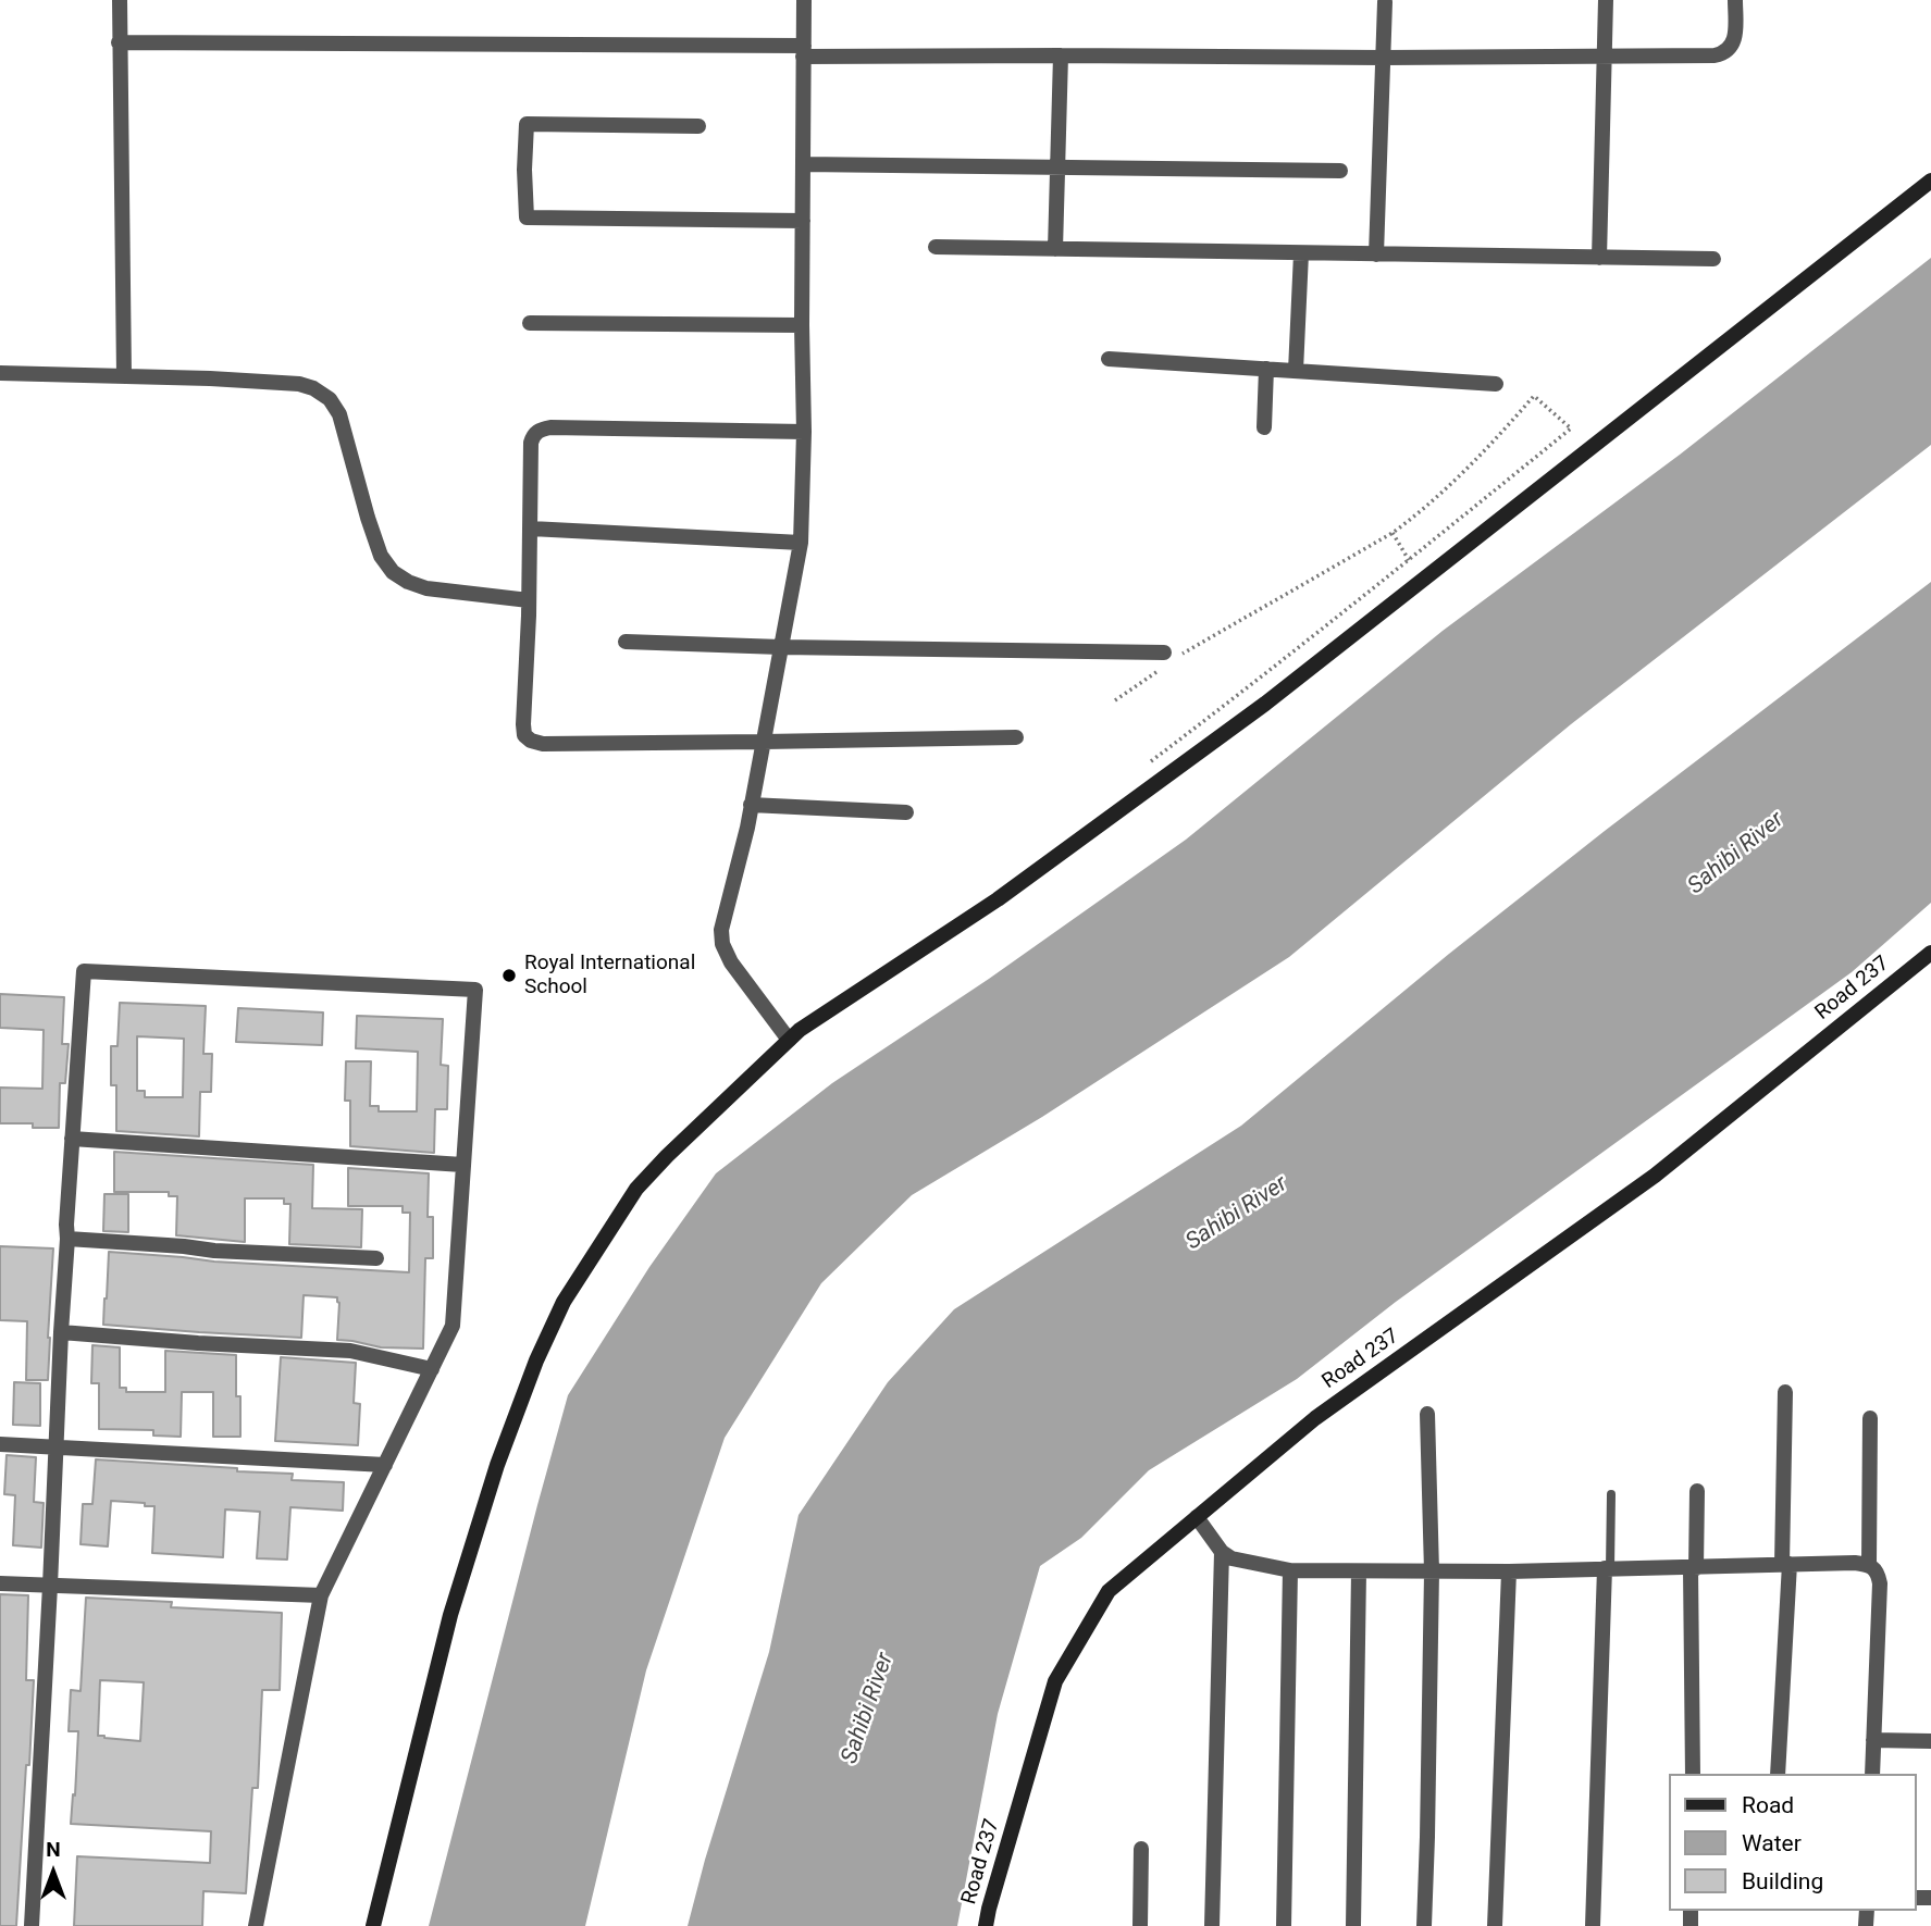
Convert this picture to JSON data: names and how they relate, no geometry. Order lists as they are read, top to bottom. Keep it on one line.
{"streets":{"street":["Road 237"]},"water":["Sahibi River"],"places":["Royal International School"],"legend":["Road","Water","Building"],"north":"top"}
